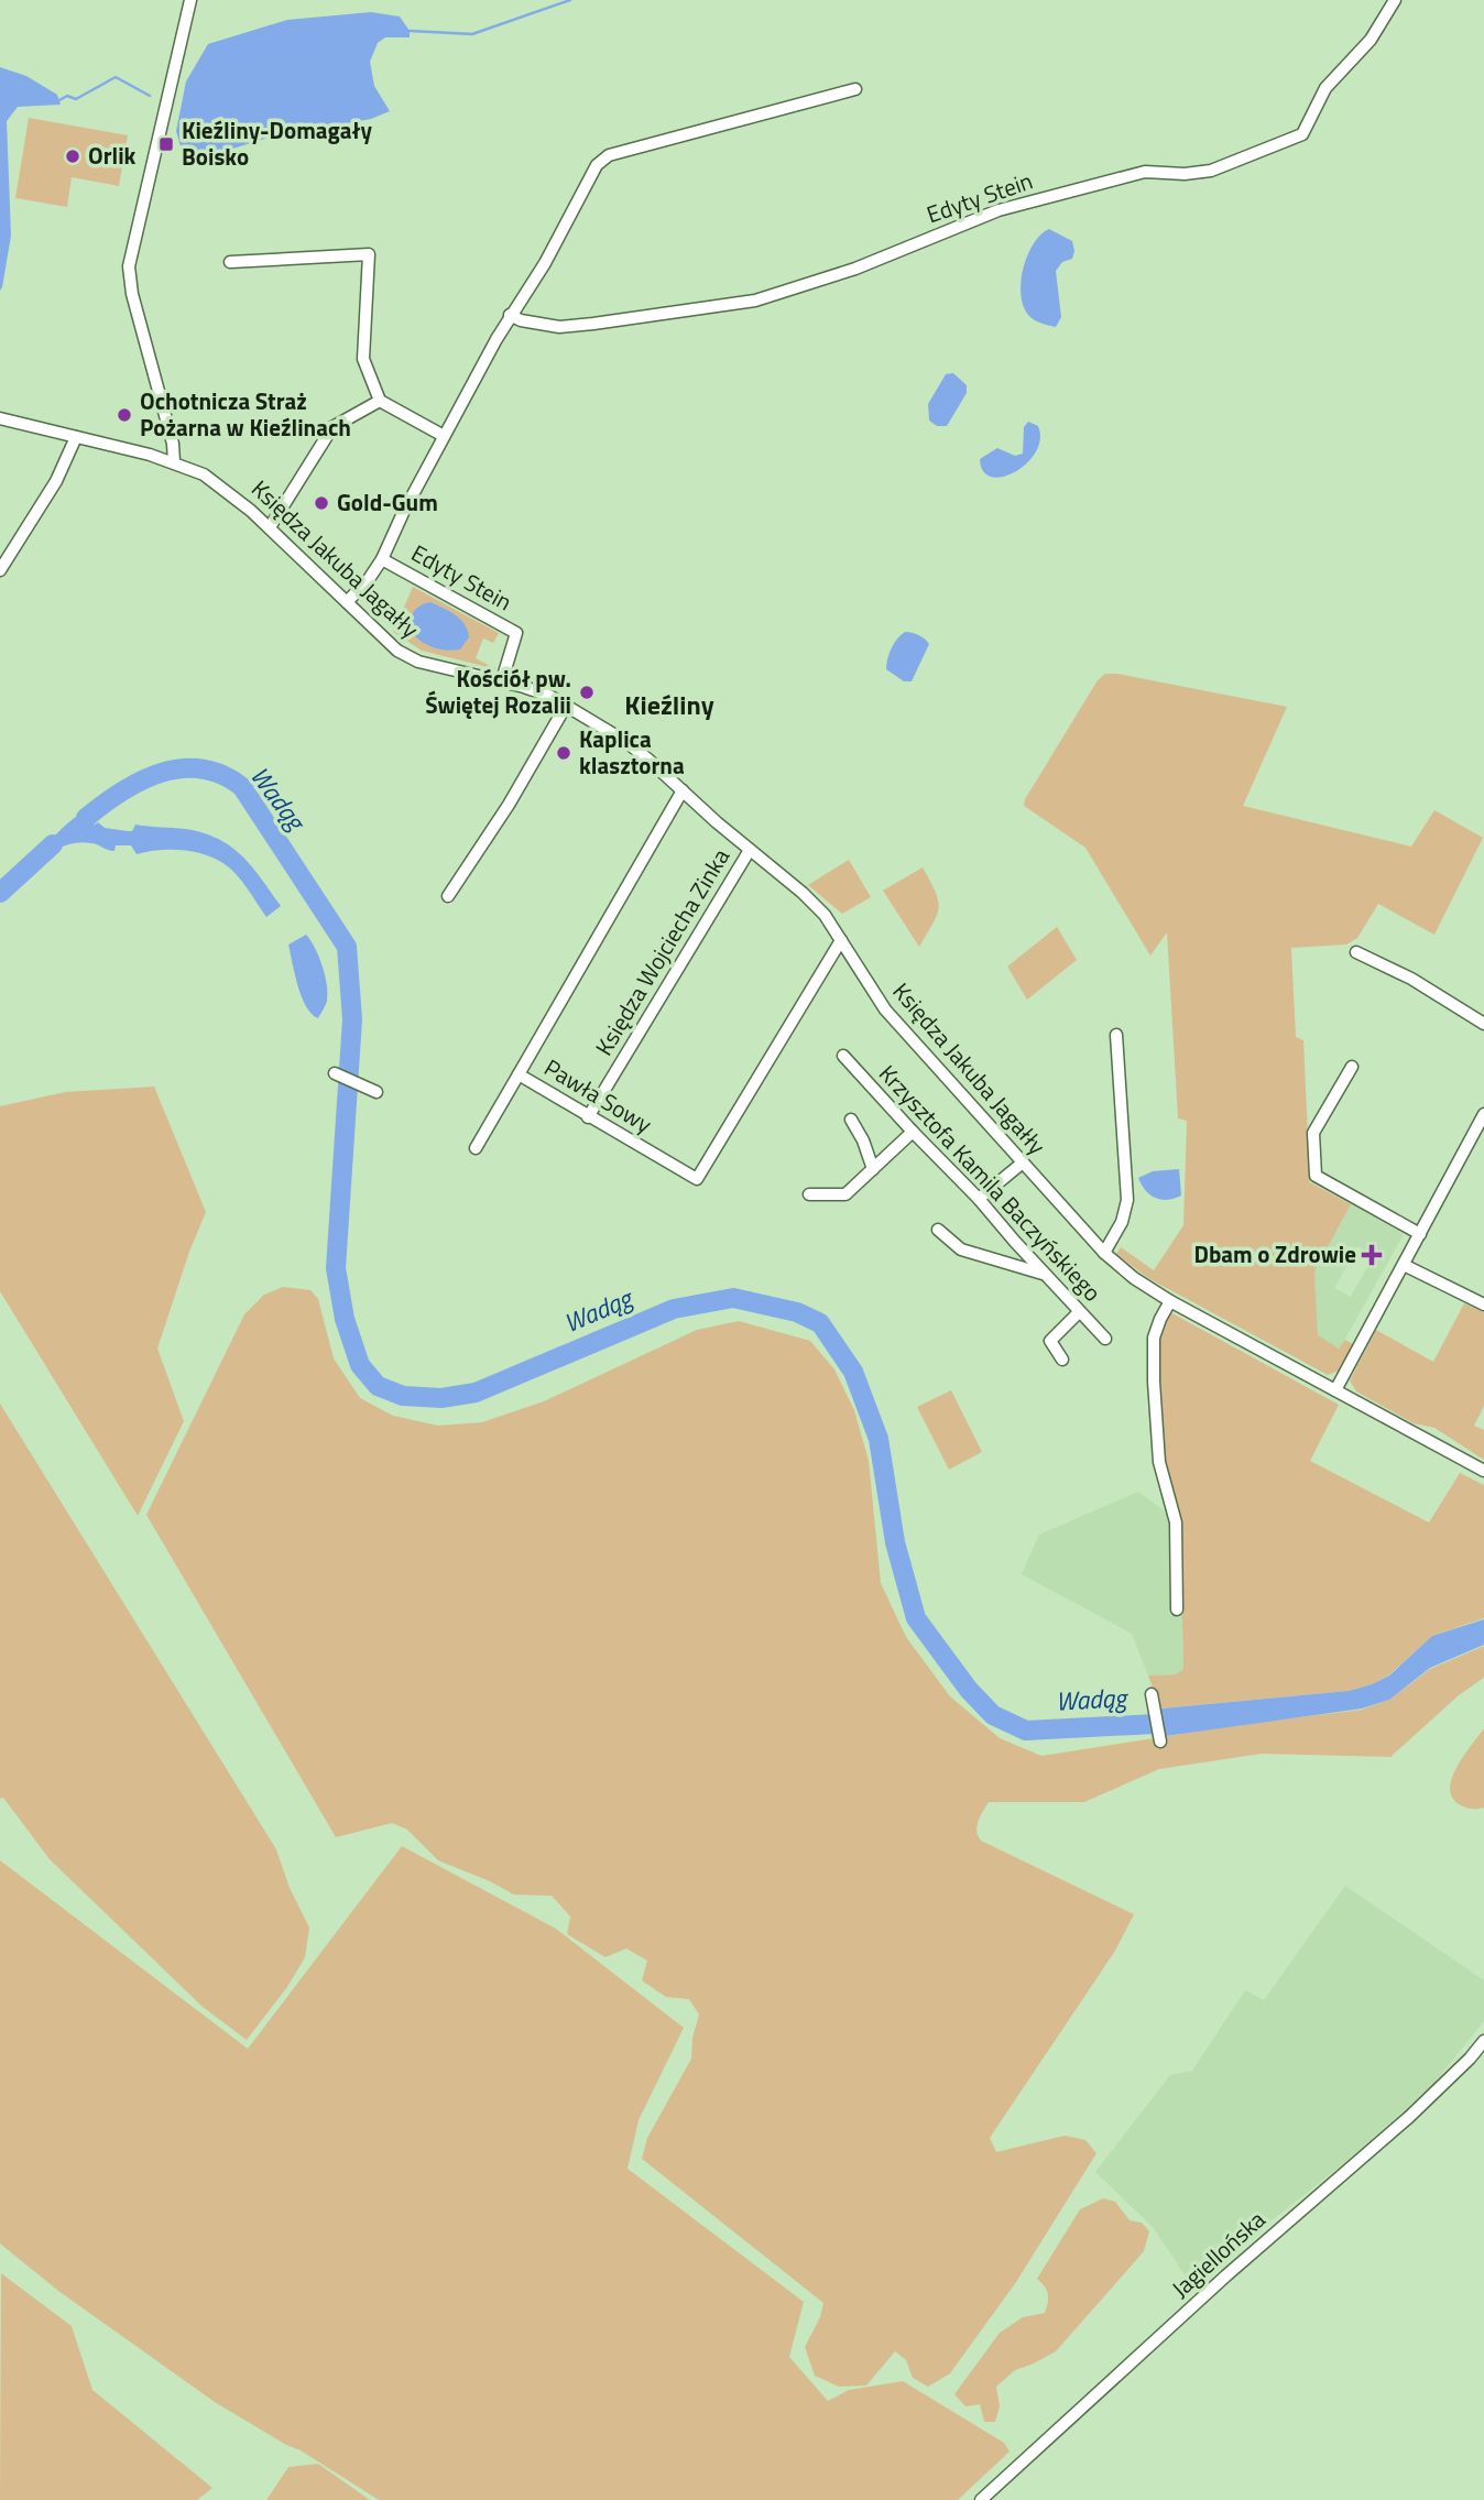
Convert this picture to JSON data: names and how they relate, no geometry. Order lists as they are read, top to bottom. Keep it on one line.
{"streets":{"street":["Edyty Stein","Księdza Jakuba Jagałły","Księdza Wojciecha Zinka","Pawła Sowy","Krzysztofa Kamila Baczyńskiego","Jagiellońska"]},"crossings":[["Edyty Stein","Księdza Jakuba Jagałły"],["Księdza Jakuba Jagałły","Księdza Wojciecha Zinka"],["Księdza Jakuba Jagałły","Pawła Sowy"],["Księdza Wojciecha Zinka","Pawła Sowy"]],"districts":["Kieźliny"],"water":["Wadąg"],"places":{"transit":["Kieźliny-Domagały Boisko"],"other":["Orlik","Ochotnicza Straż Pożarna w Kieźlinach","Gold-Gum","Kościół pw. Świętej Rozalii","Kaplica klasztorna"],"health":["Dbam o Zdrowie"]}}
